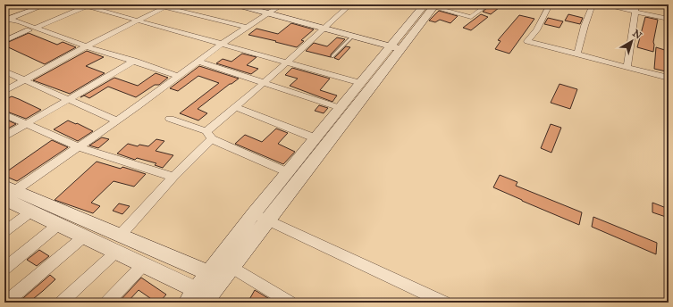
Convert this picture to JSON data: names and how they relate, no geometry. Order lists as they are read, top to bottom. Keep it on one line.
{"north":"top right"}
